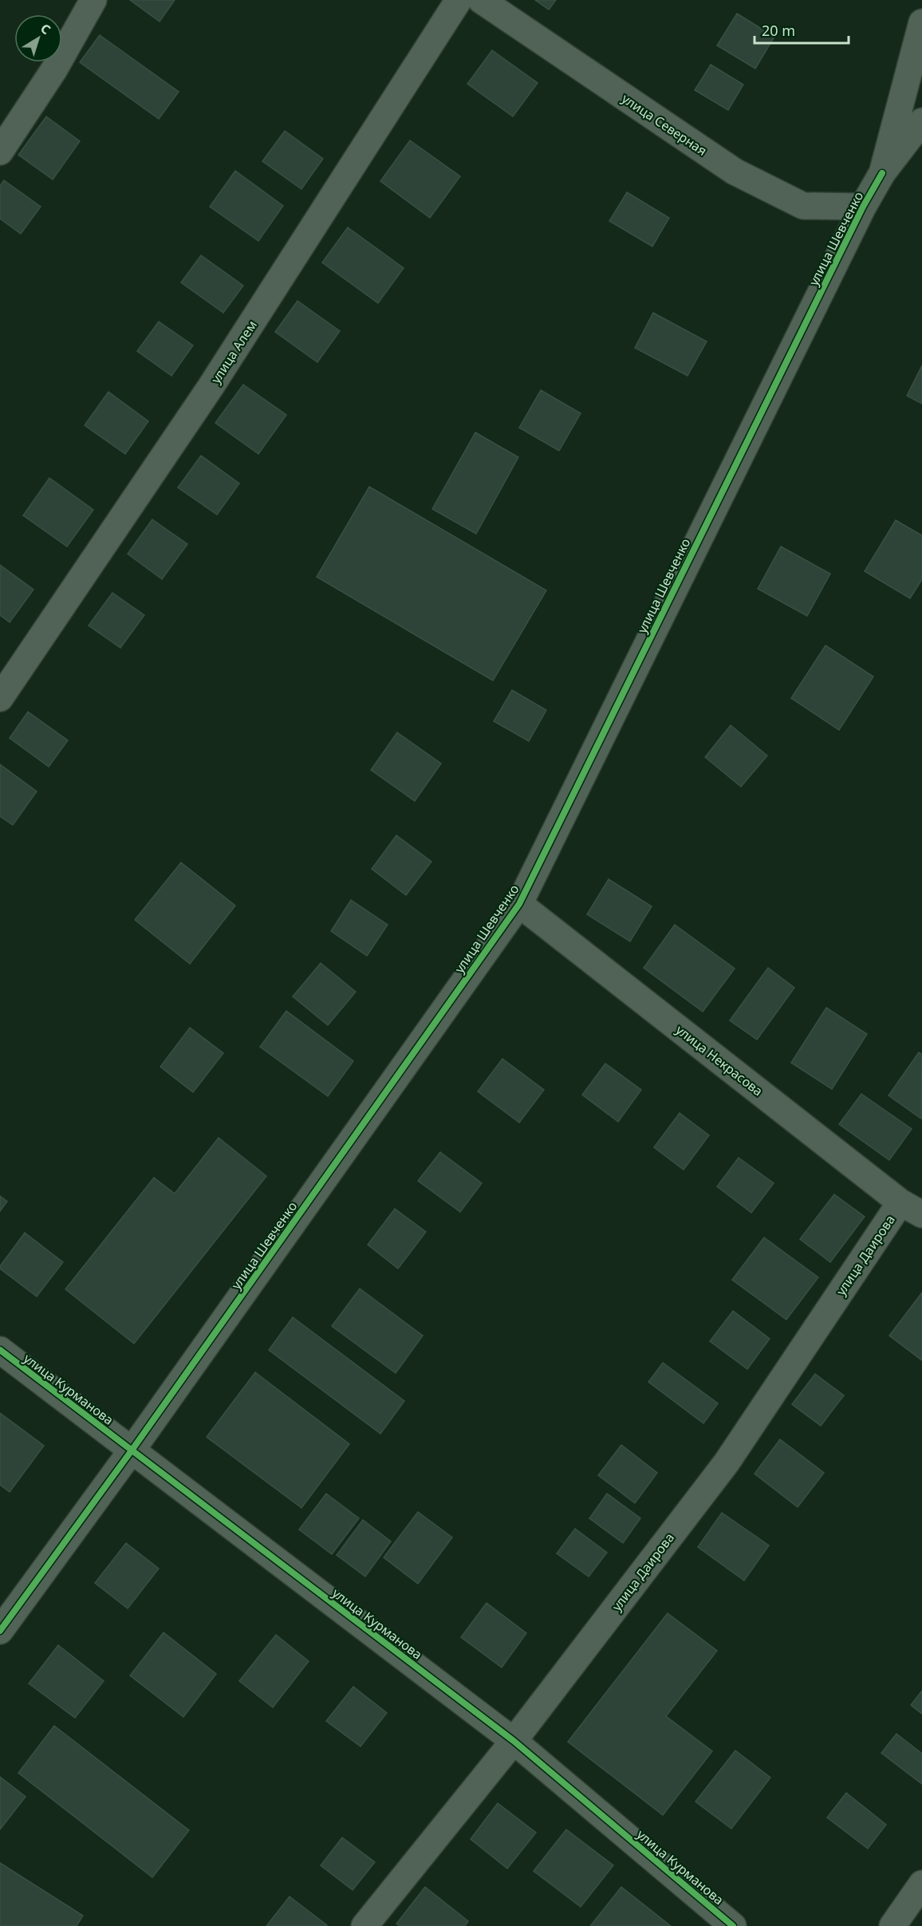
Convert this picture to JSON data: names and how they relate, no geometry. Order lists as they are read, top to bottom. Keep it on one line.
{"streets":{"street":["улица Северная","улица Шевченко","улица Алем","улица Некрасова","улица Даирова","улица Курманова"]},"crossings":[["улица Северная","улица Шевченко"],["улица Шевченко","улица Некрасова"],["улица Шевченко","улица Курманова"],["улица Некрасова","улица Даирова"],["улица Даирова","улица Курманова"]],"scale_bar":"20 m","north":"top right"}
